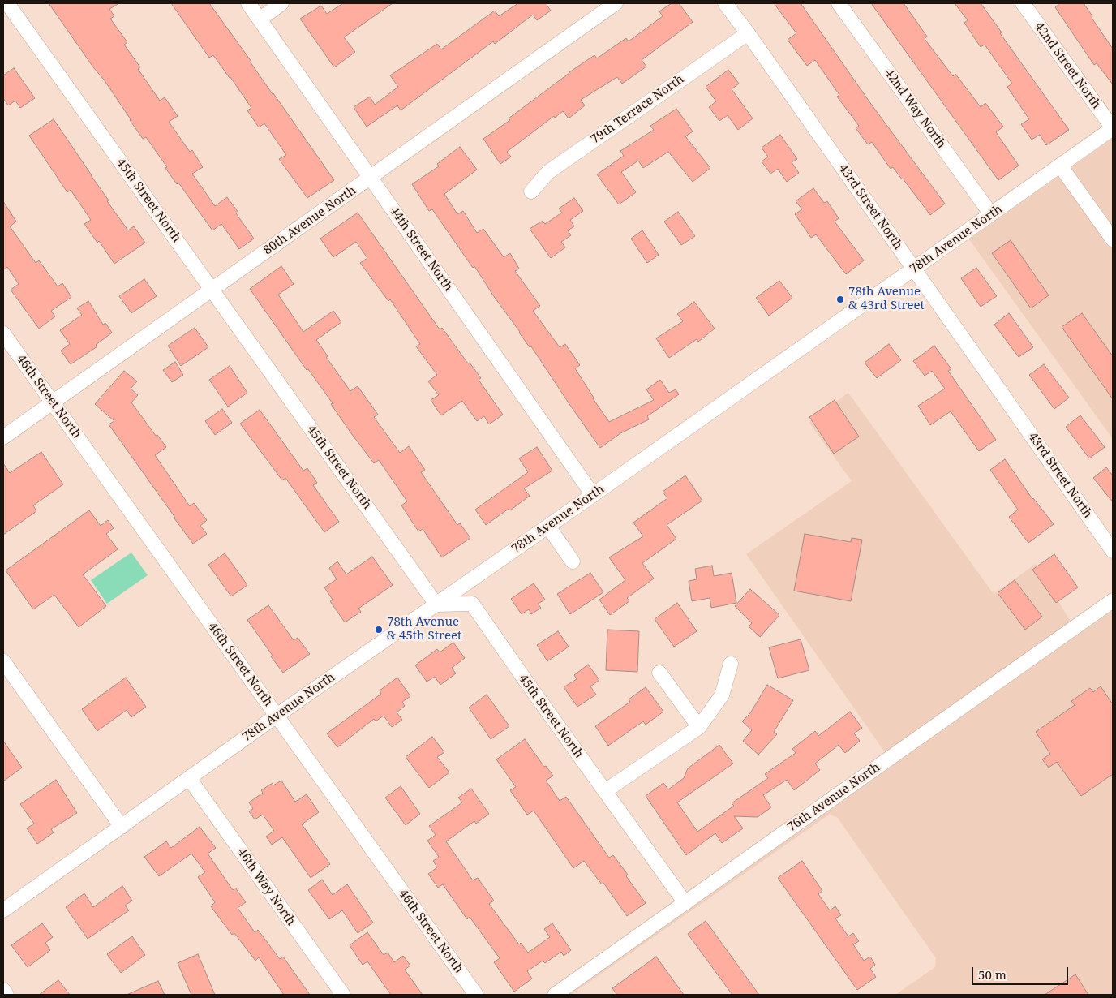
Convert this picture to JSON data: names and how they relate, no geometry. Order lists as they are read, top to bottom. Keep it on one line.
{"streets":{"street":["42nd Street North","42nd Way North","79th Terrace North","45th Street North","43rd Street North","80th Avenue North","78th Avenue North","44th Street North","46th Street North","76th Avenue North","46th Way North"]},"crossings":[["42nd Street North","78th Avenue North"],["42nd Way North","78th Avenue North"],["79th Terrace North","43rd Street North"],["45th Street North","80th Avenue North"],["45th Street North","78th Avenue North"],["45th Street North","76th Avenue North"],["43rd Street North","78th Avenue North"],["80th Avenue North","44th Street North"],["80th Avenue North","46th Street North"],["78th Avenue North","44th Street North"],["78th Avenue North","46th Street North"],["78th Avenue North","46th Way North"]],"places":["78th Avenue & 43rd Street","78th Avenue & 45th Street"],"scale_bar":"50 m"}
